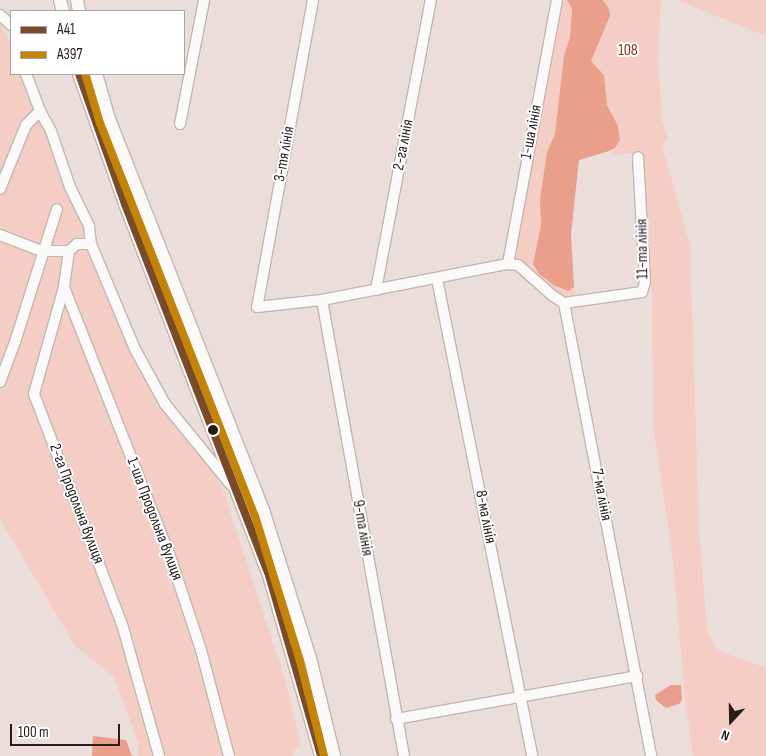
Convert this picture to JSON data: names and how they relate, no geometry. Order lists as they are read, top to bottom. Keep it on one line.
{"streets":{"street":["1-ша лінія","2-га лінія","3-тя лінія","11-та лінія","7-ма лінія","2-га Продольна вулиця","8-ма лінія","1-ша Продольна вулиця","9-та лінія"]},"crossings":[["3-тя лінія","9-та лінія"],["11-та лінія","7-ма лінія"],["2-га Продольна вулиця","1-ша Продольна вулиця"]],"parks":["108"],"lines":["transit line A41","transit line А397"],"legend":["A41","А397"],"scale_bar":"100 m","north":"bottom"}
